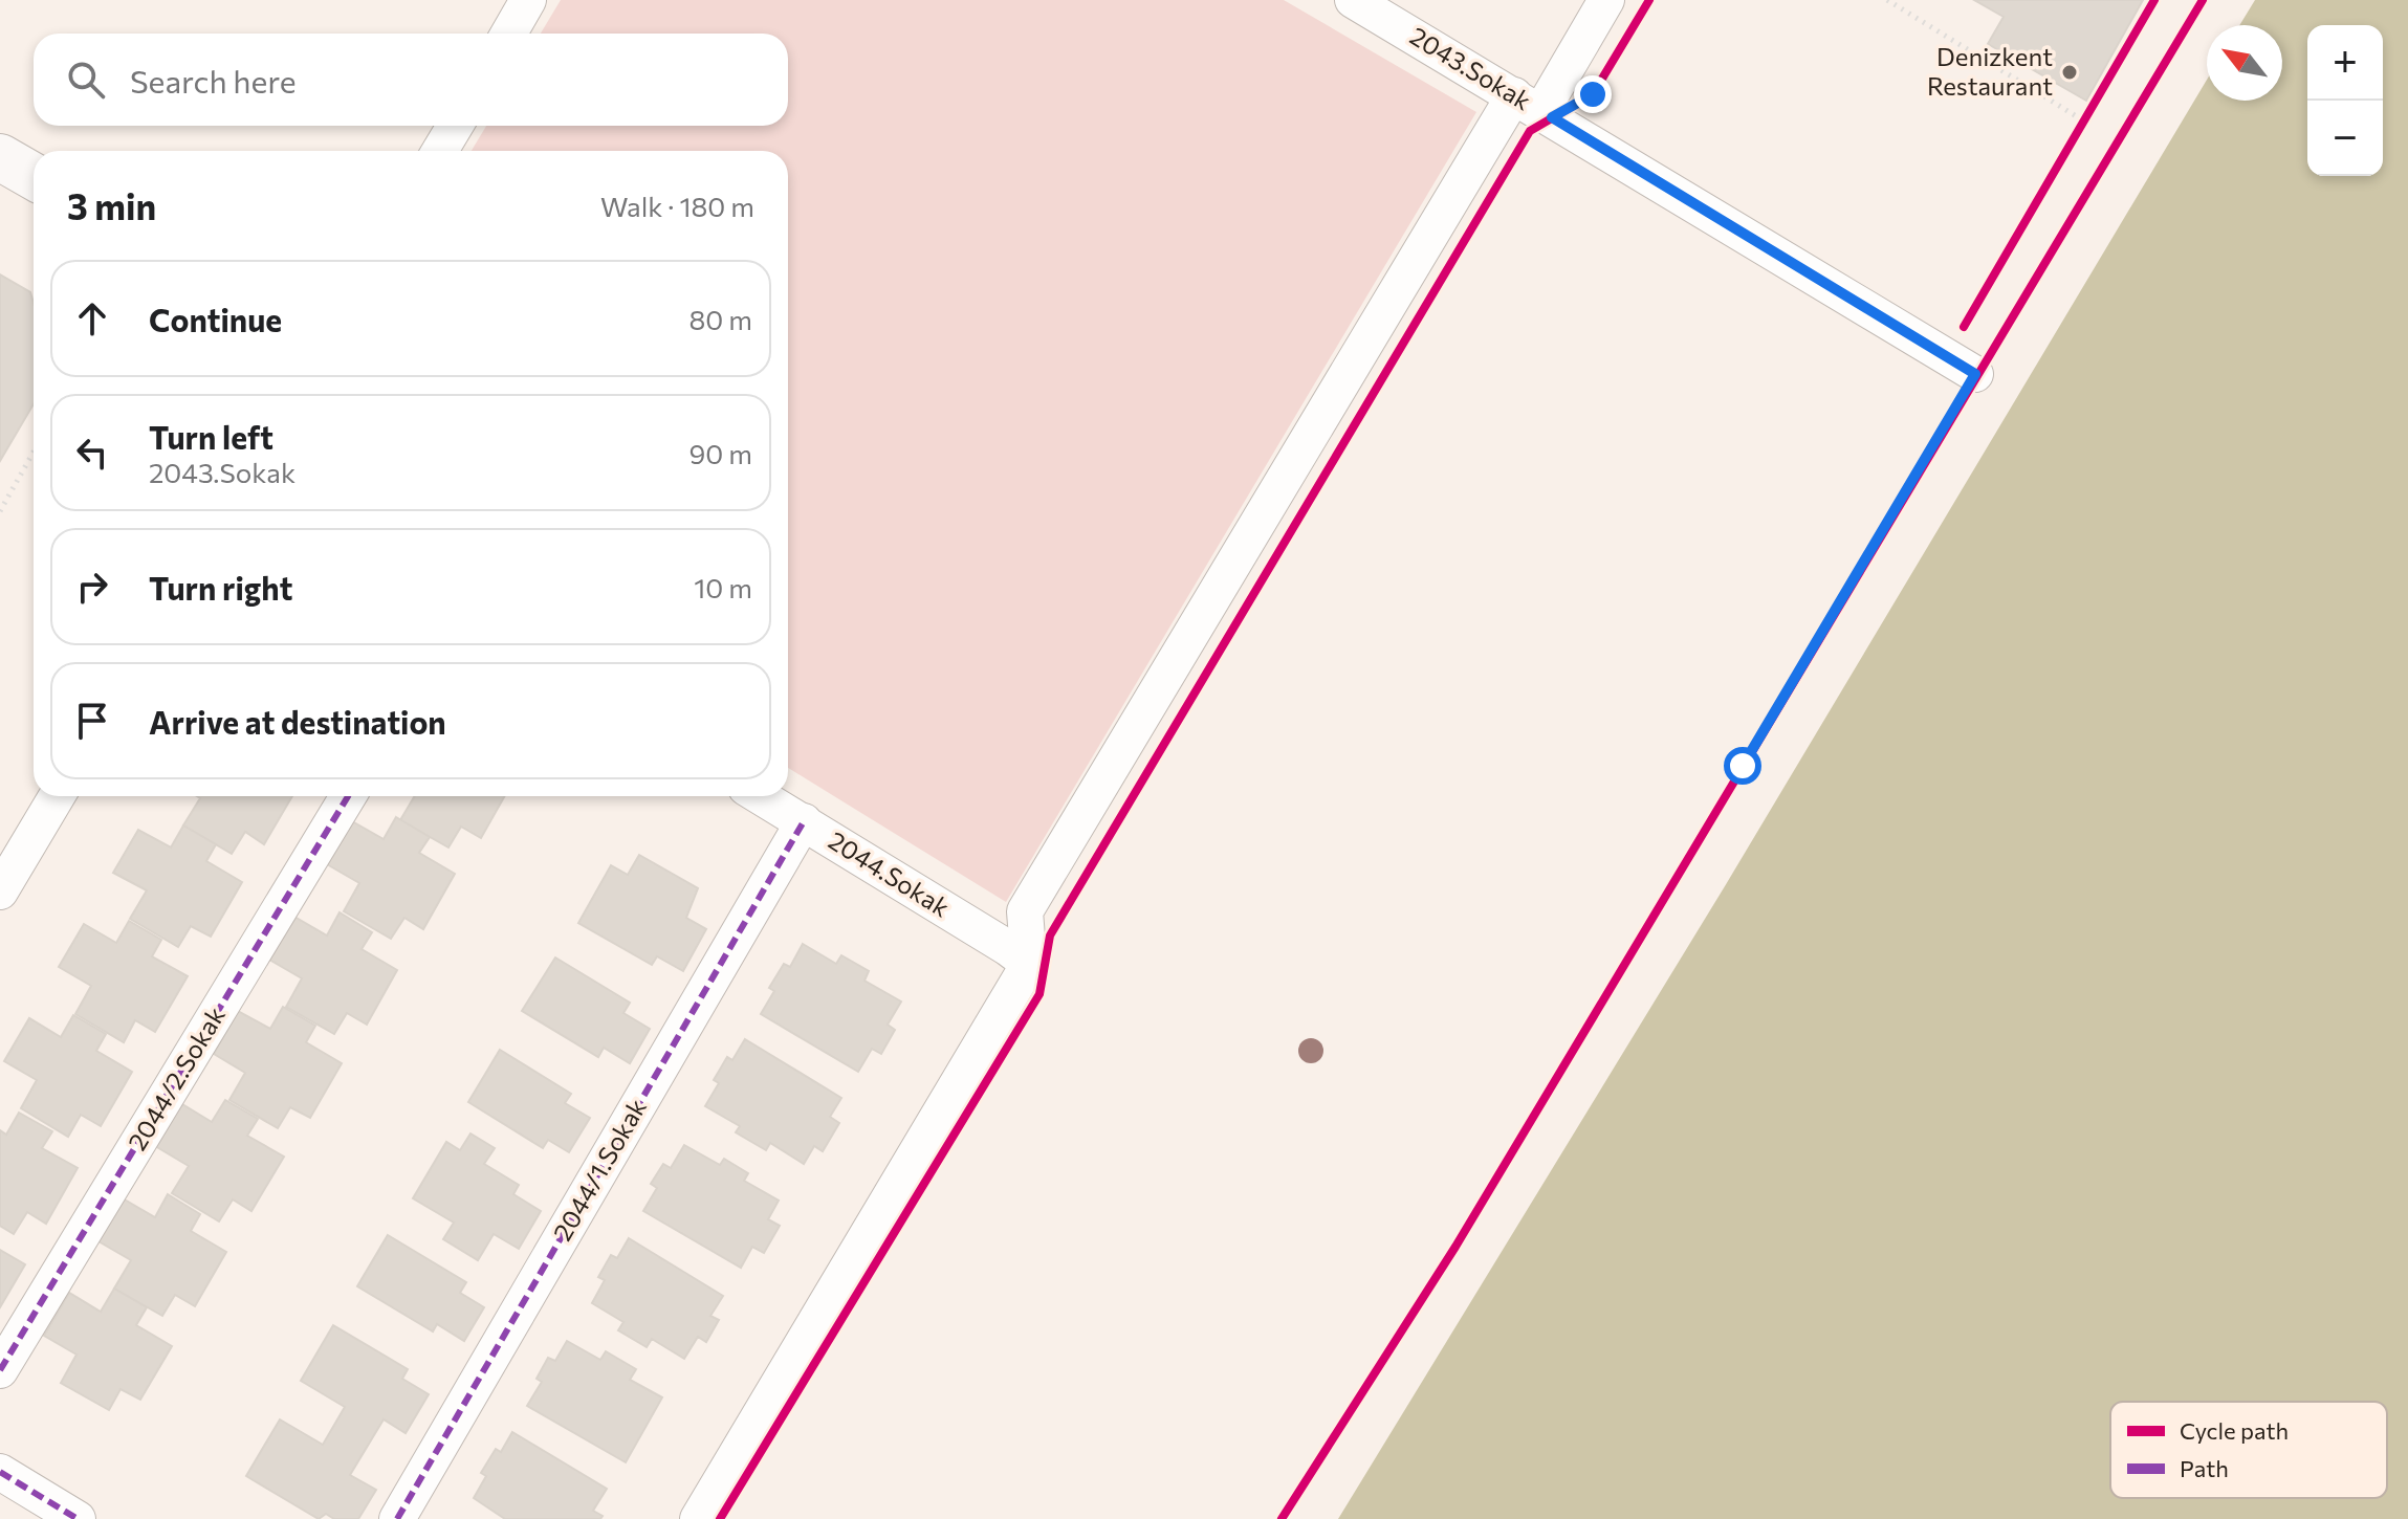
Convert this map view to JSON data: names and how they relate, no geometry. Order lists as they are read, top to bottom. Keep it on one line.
{"streets":{"street":["2043.Sokak","2044.Sokak","2044/2.Sokak","2044/1.Sokak"]},"crossings":[["2044.Sokak","2044/1.Sokak"]],"places":["Denizkent Restaurant"],"legend":["Cycle path","Path"],"north":"top left","page":{"map_buttons":["+","−"],"search":"Search here","heading":["3 min","Walk · 180 m"],"list":[["Continue","80 m"],["Turn left","2043.Sokak","90 m"],["Turn right","10 m"],"Arrive at destination"]}}
